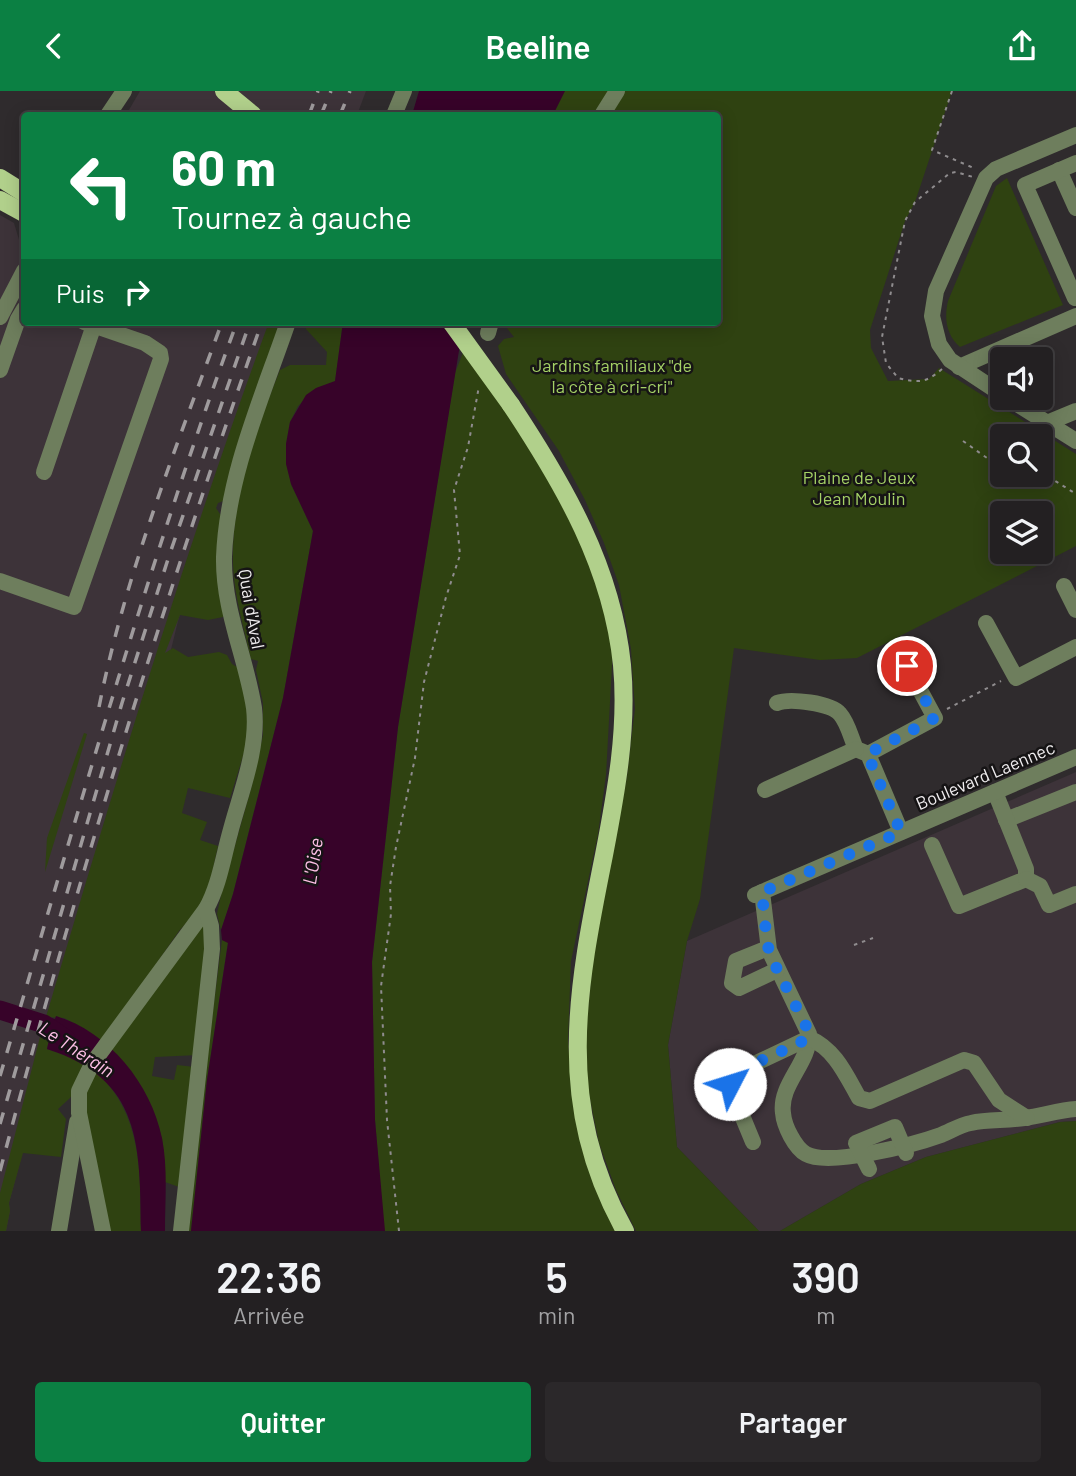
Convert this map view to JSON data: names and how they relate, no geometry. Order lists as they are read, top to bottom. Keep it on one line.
{"streets":{"street":["Quai d'Aval","Boulevard Laennec"]},"water":["L'Oise","Le Thérain"],"parks":["Jardins familiaux \"de la côte à cri-cri\"","Plaine de Jeux Jean Moulin"],"page":{"header":"Beeline","turn":["60 m","Tournez à gauche"],"then":"Puis","eta":["22:36","Arrivée","5","min","390","m"],"buttons":["Quitter","Partager"]}}
